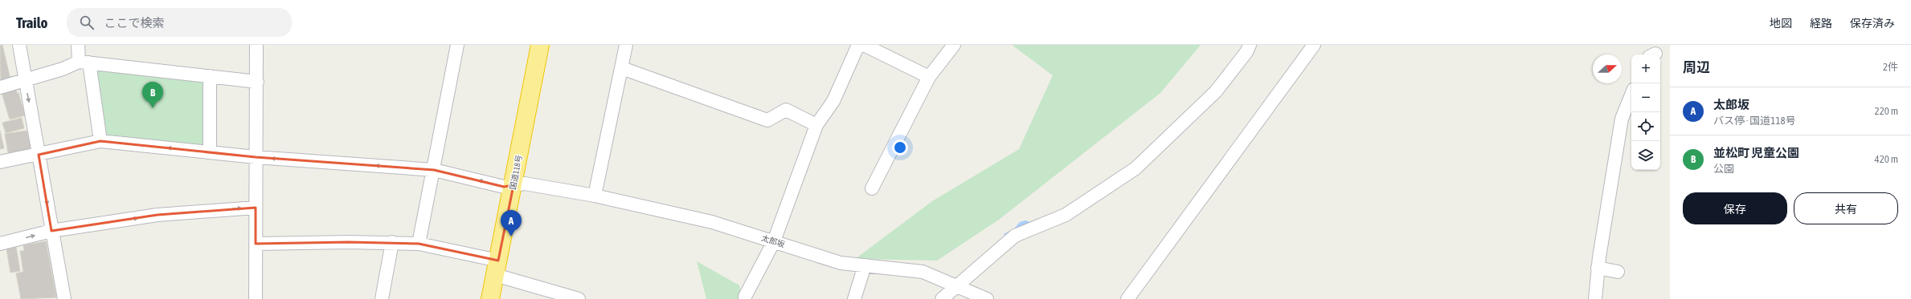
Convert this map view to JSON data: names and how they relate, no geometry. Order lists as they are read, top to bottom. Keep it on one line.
{"streets":{"highway":["国道118号"],"street":["太郎坂"]},"crossings":[["国道118号","太郎坂"]],"north":"right","page":{"header":"Trailo","search":"ここで検索","nav":["地図","経路","保存済み"],"heading":["周辺","2件"],"map_buttons":["+","−"],"pins":["B","A"],"list":[{"mark":"A","name":"太郎坂","note":"バス停 · 国道118号","value":"220 m"},{"mark":"B","name":"並松町 児童公園","note":"公園","value":"420 m"}],"buttons":["保存","共有"]}}
